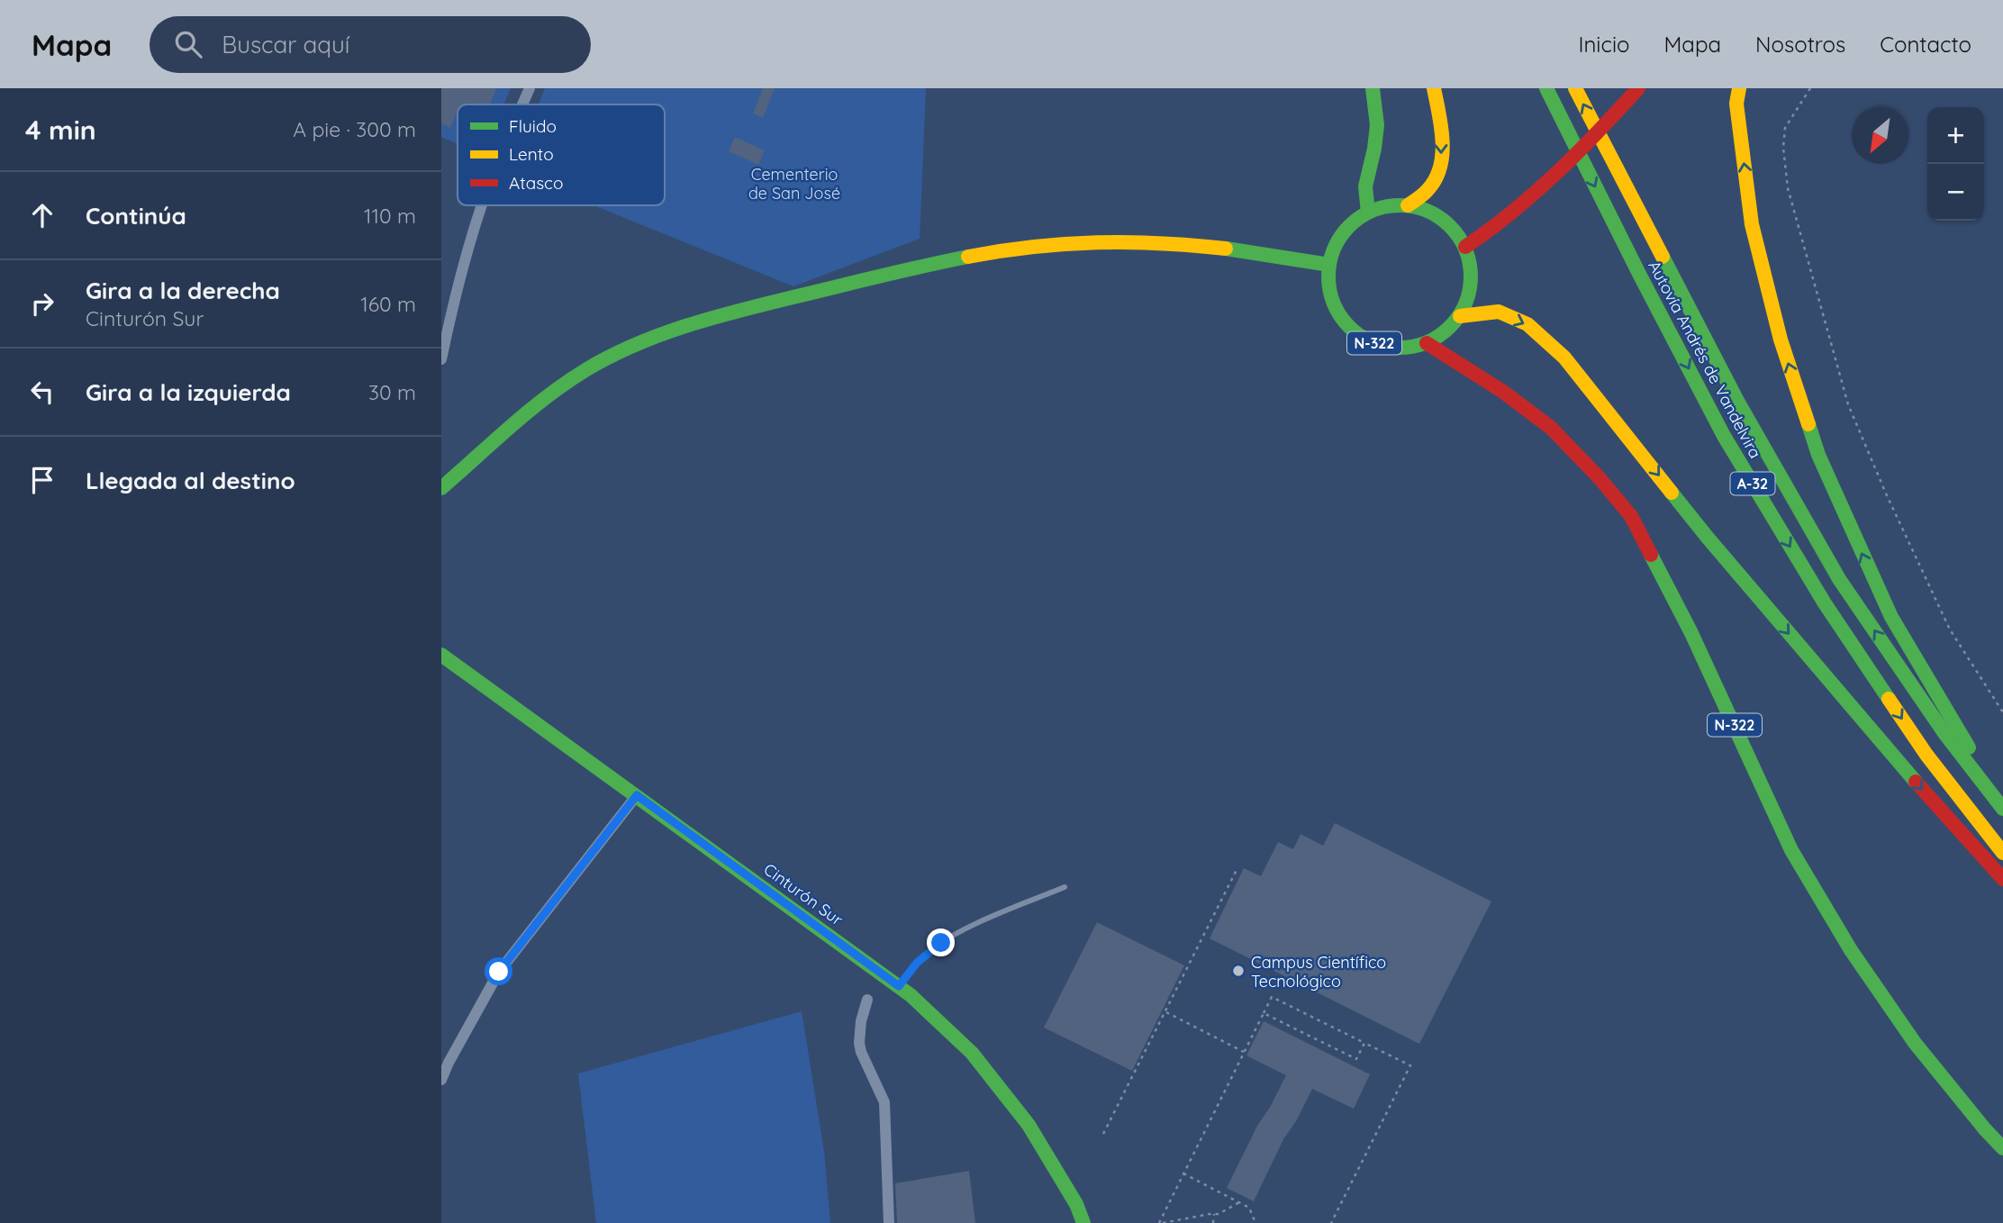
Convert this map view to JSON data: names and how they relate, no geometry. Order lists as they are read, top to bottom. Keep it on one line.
{"streets":{"main road":["N-322","Autovía Andrés de Vandelvira","A-32","Cinturón Sur"]},"parks":["Cementerio de San José"],"places":["Campus Científico Tecnológico"],"legend":["Fluido","Lento","Atasco"],"north":"bottom left","page":{"header":"Mapa","search":"Buscar aquí","nav":["Inicio","Mapa","Nosotros","Contacto"],"heading":["4 min","A pie · 300 m"],"map_buttons":["+","−"],"list":[["Continúa","110 m"],["Gira a la derecha","Cinturón Sur","160 m"],["Gira a la izquierda","30 m"],"Llegada al destino"]}}
